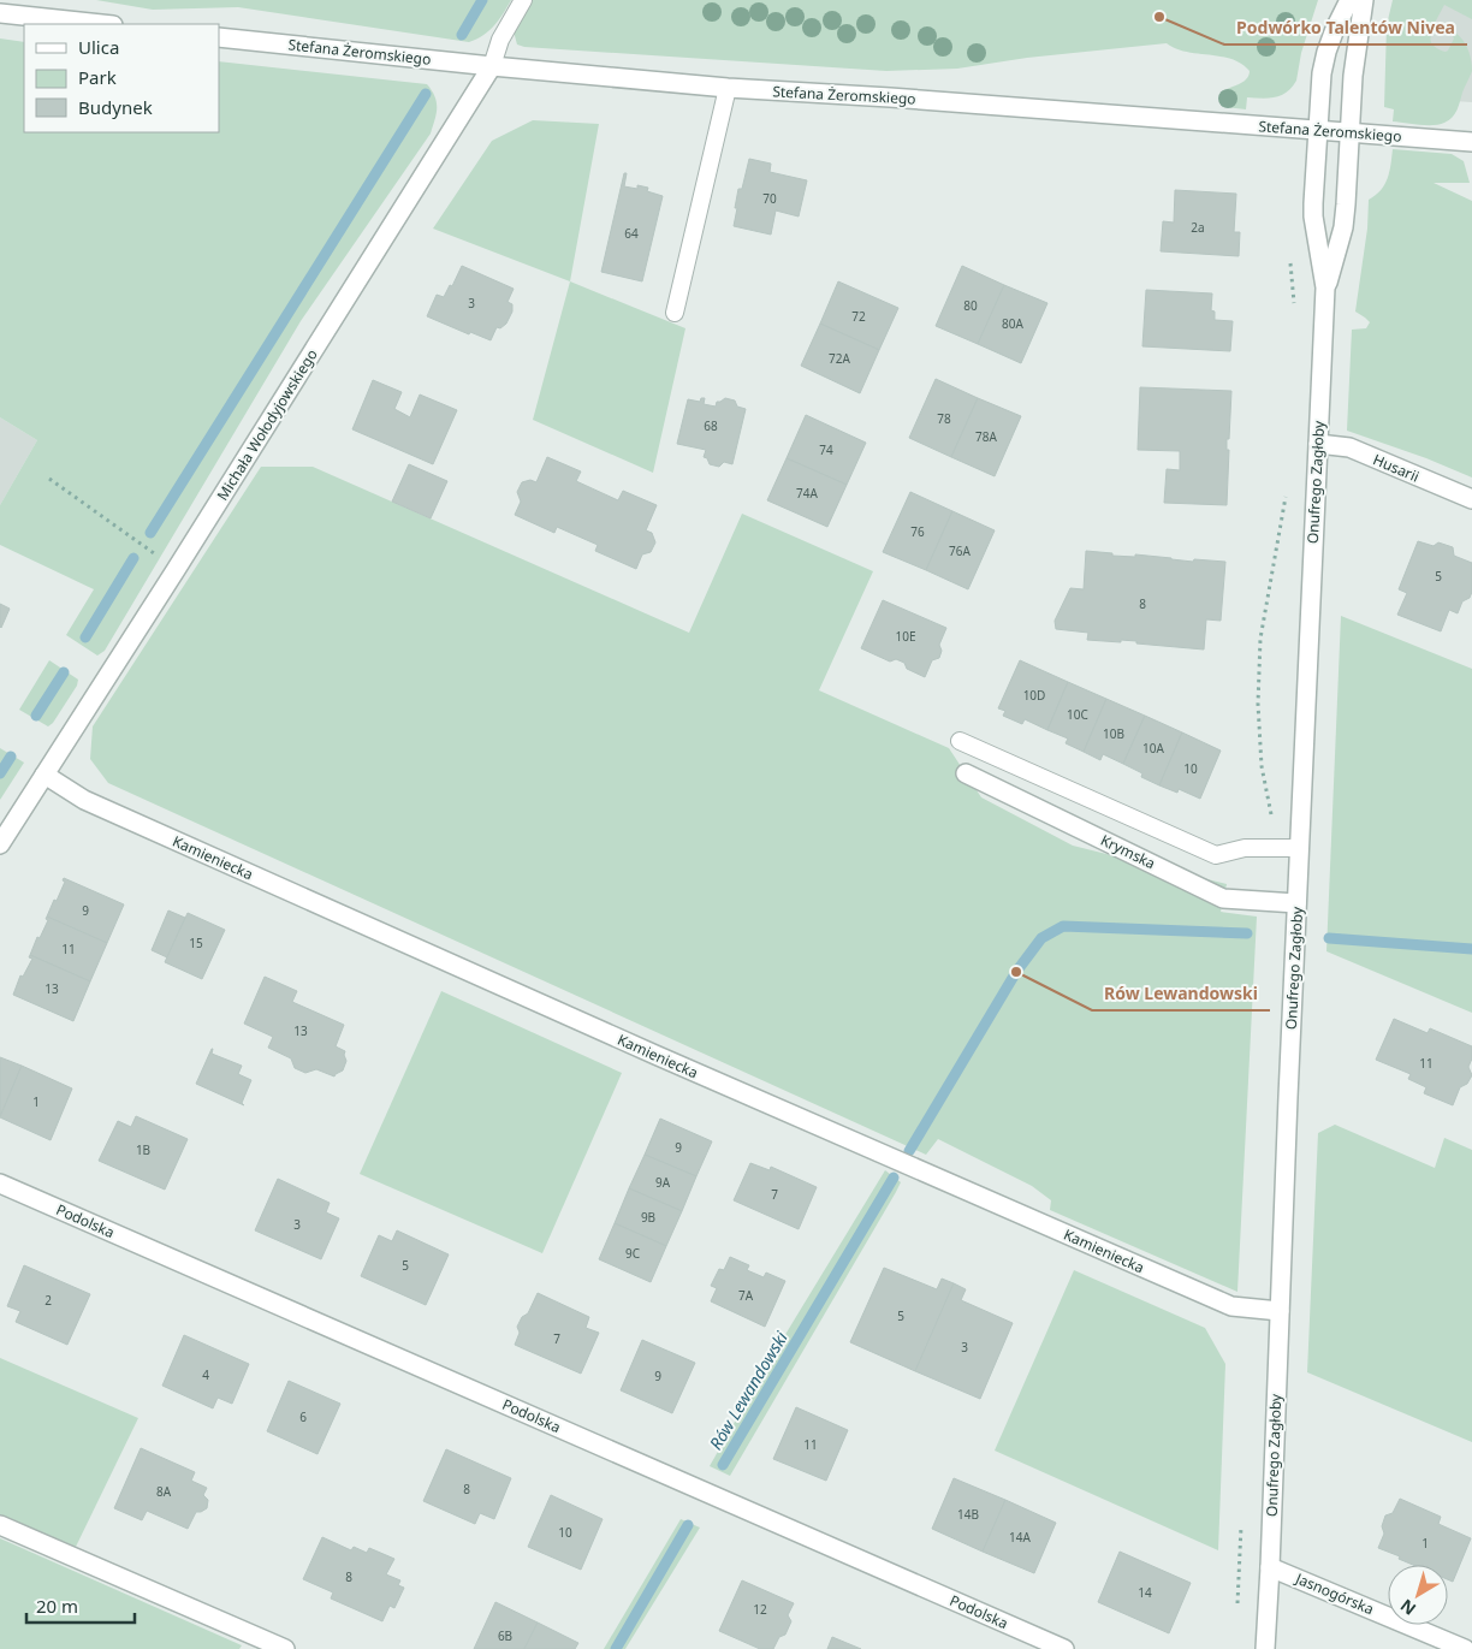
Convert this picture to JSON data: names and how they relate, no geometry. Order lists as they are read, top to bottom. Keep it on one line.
{"streets":{"street":["Stefana Żeromskiego","Michała Wołodyjowskiego","Husarii","Onufrego Zagłoby","Krymska","Kamieniecka","Podolska","Jasnogórska"]},"crossings":[["Stefana Żeromskiego","Michała Wołodyjowskiego"],["Stefana Żeromskiego","Onufrego Zagłoby"],["Michała Wołodyjowskiego","Kamieniecka"],["Husarii","Onufrego Zagłoby"],["Onufrego Zagłoby","Krymska"],["Onufrego Zagłoby","Kamieniecka"],["Onufrego Zagłoby","Jasnogórska"]],"water":["Rów Lewandowski"],"places":["Podwórko Talentów Nivea","Rów Lewandowski"],"house_numbers":["70","2a","64","3","80","72","80A","72A","78","68","78A","74","74A","76","76A","5","8","10E","10D","10C","10B","10A","10","9","15","11","13","13","11","1","9","1B","9A","7","9B","3","9C","5","7A","2","5","7","3","4","9","6","11","8","8A","14B","10","14A","1","8","14","12","6B"],"legend":["Ulica","Park","Budynek"],"scale_bar":"20 m","north":"bottom left"}
